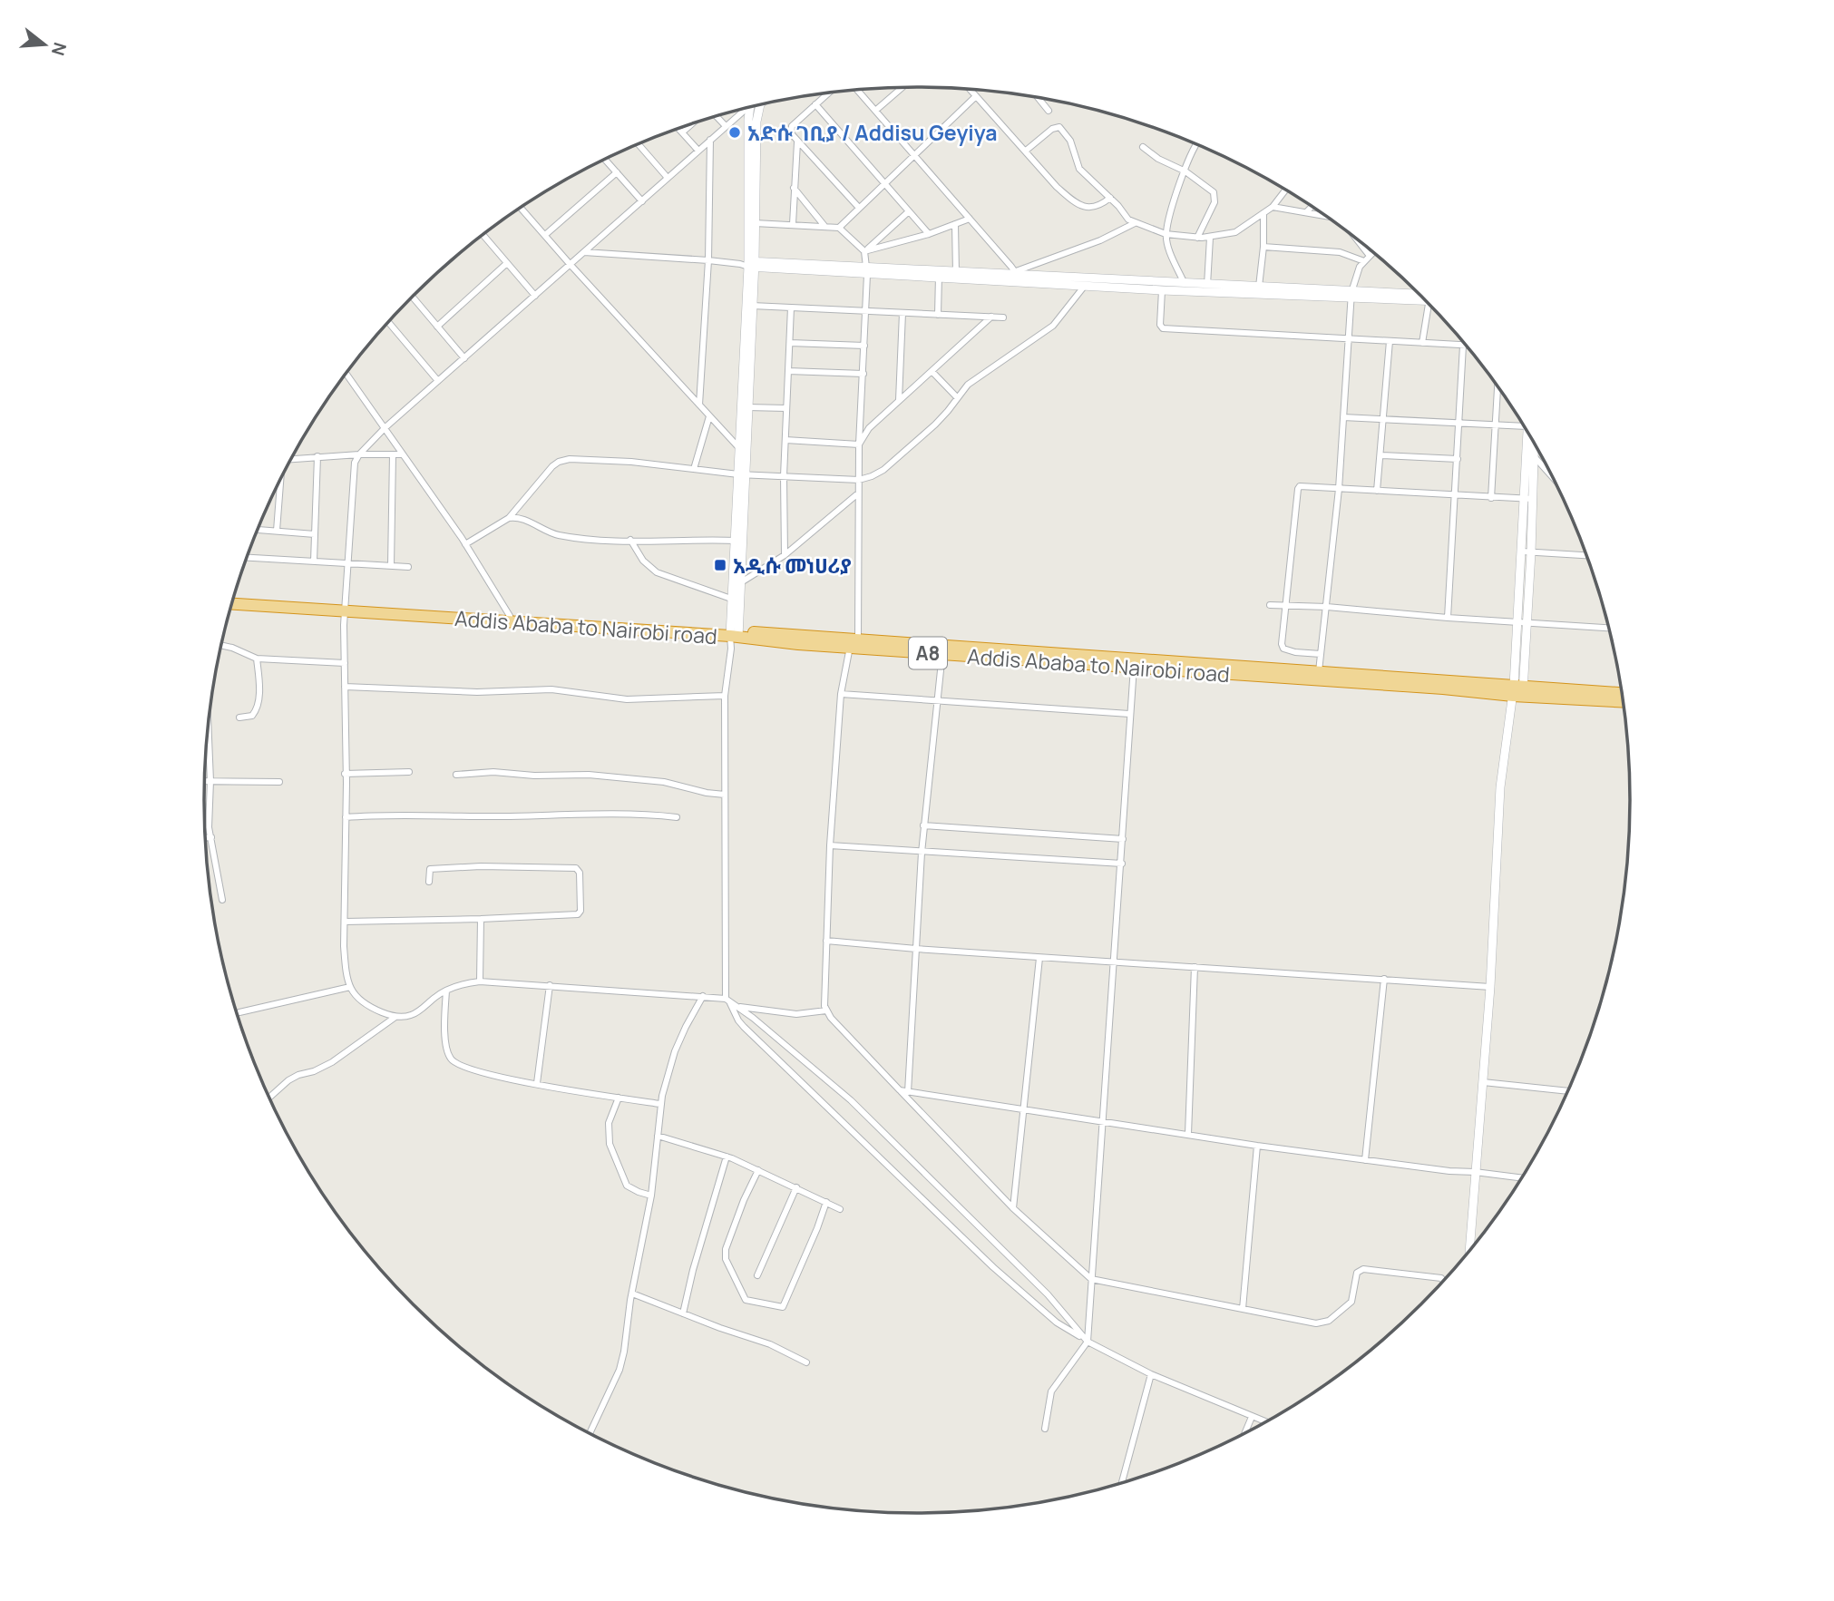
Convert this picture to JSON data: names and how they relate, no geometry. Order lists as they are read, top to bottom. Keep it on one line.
{"streets":{"highway":["Addis Ababa to Nairobi road","A8"]},"places":{"other":["አድሱ ገቢያ / Addisu Geyiya"],"transit":["አዲሱ መነሀሪያ"]},"north":"right"}
